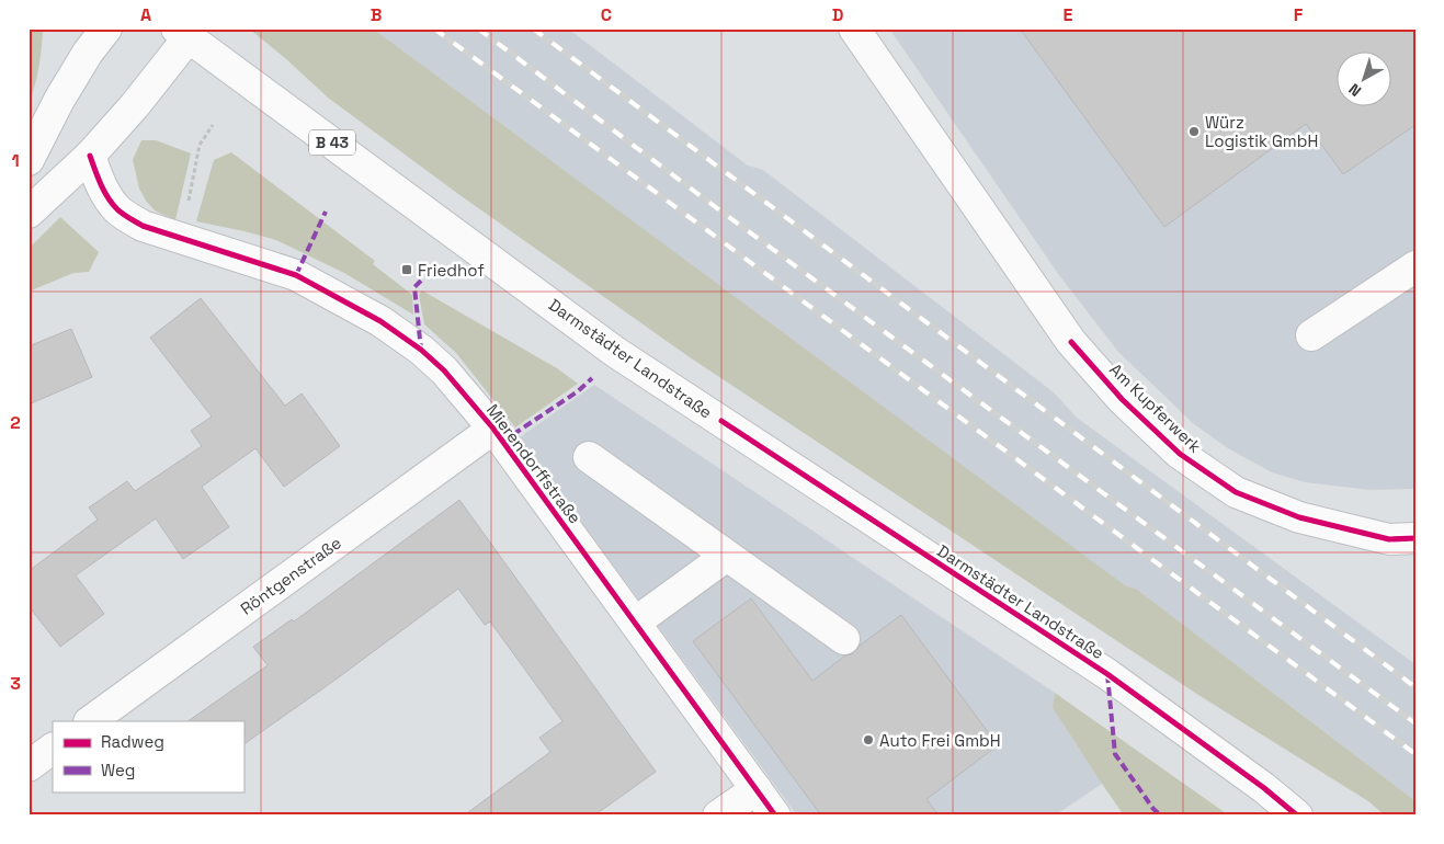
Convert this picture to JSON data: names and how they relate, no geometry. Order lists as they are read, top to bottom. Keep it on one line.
{"streets":{"street":["B 43","Darmstädter Landstraße","Am Kupferwerk","Mierendorffstraße","Röntgenstraße"]},"crossings":[["Mierendorffstraße","Röntgenstraße"]],"places":{"other":["Würz Logistik GmbH","Auto Frei GmbH"],"transit":["Friedhof"]},"legend":["Radweg","Weg"],"north":"bottom left","grid":{"columns":["A","B","C","D","E","F"],"rows":["1","2","3"]}}
